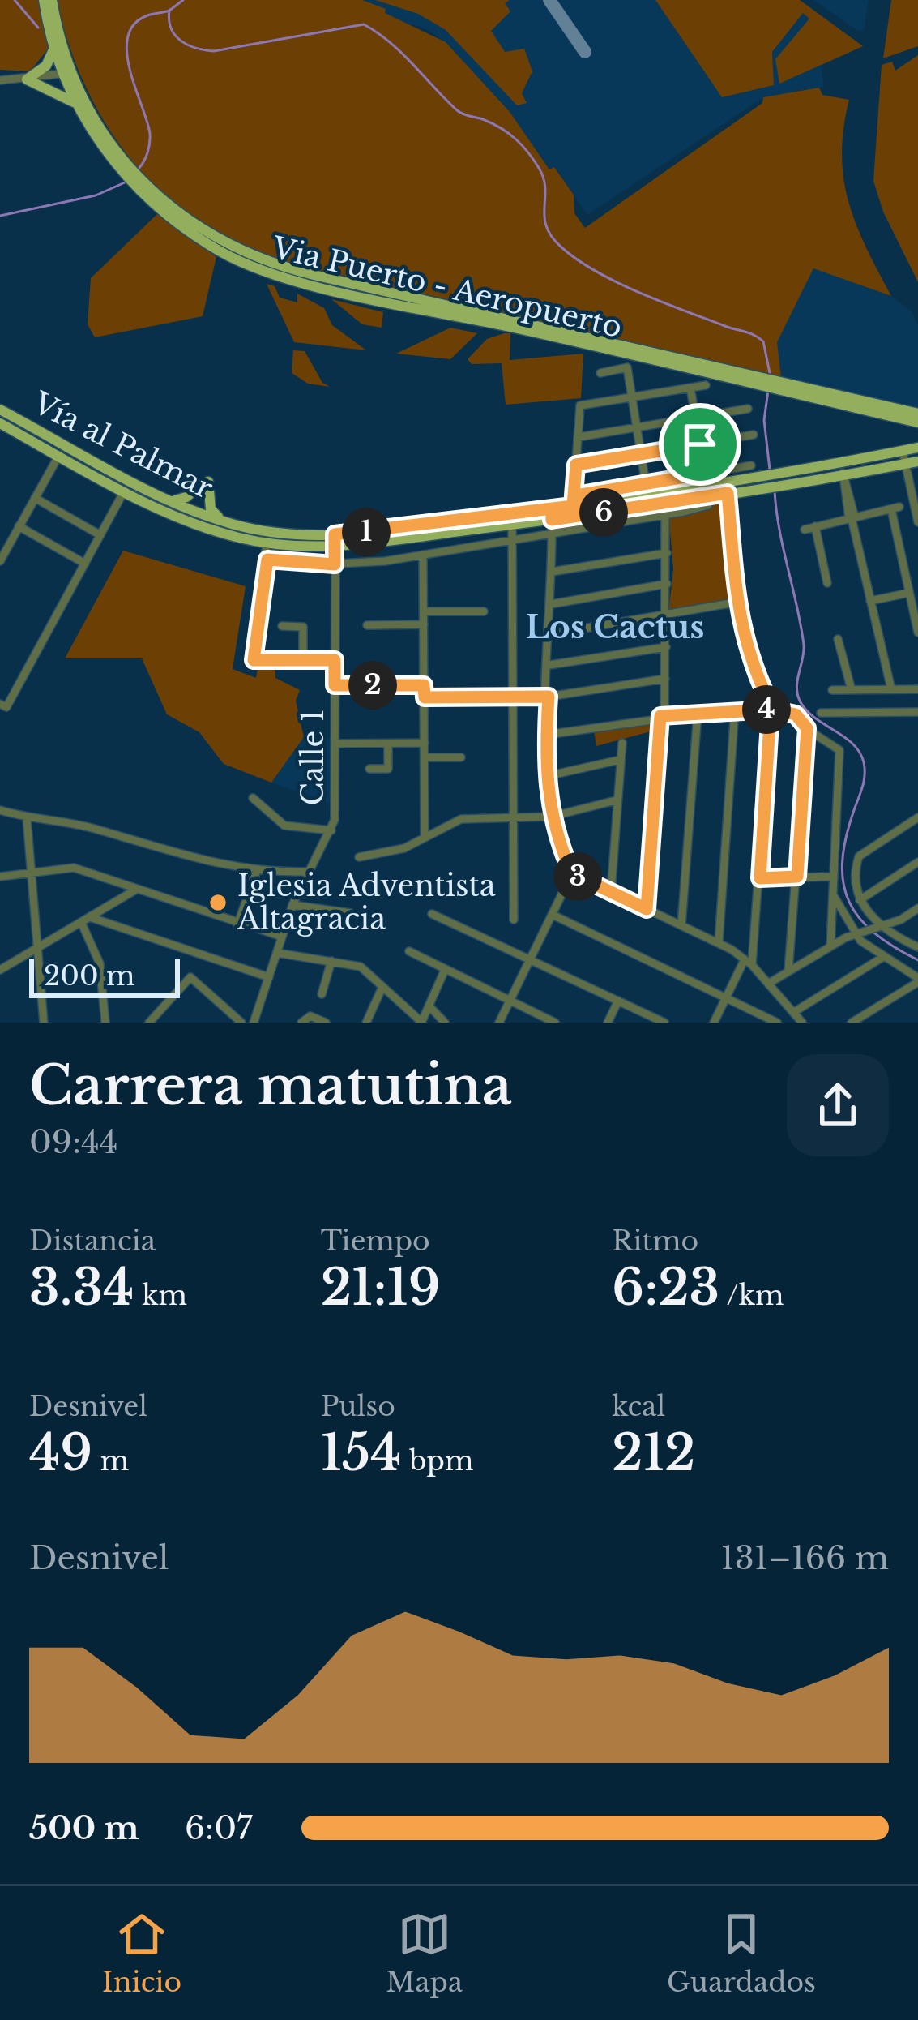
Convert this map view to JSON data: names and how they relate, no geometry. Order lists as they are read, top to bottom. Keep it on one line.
{"streets":{"main road":["Via Puerto - Aeropuerto","Vía al Palmar"],"street":["Calle 1"]},"crossings":[["Vía al Palmar","Calle 1"]],"districts":["Los Cactus"],"places":["Iglesia Adventista Altagracia"],"scale_bar":"200 m","page":{"pins":["6","1","2","4","3"],"scale":"200 m","heading":["Carrera matutina","09:44"],"stats":[["Distancia","3.34 km"],["Tiempo","21:19"],["Ritmo","6:23 /km"],["Desnivel","49 m"],["Pulso","154 bpm"],["kcal","212"]],"chart":["Desnivel","131–166 m"],"list":[{"name":"500 m","note":"6:07"}],"tabs":["Inicio","Mapa","Guardados"]}}
